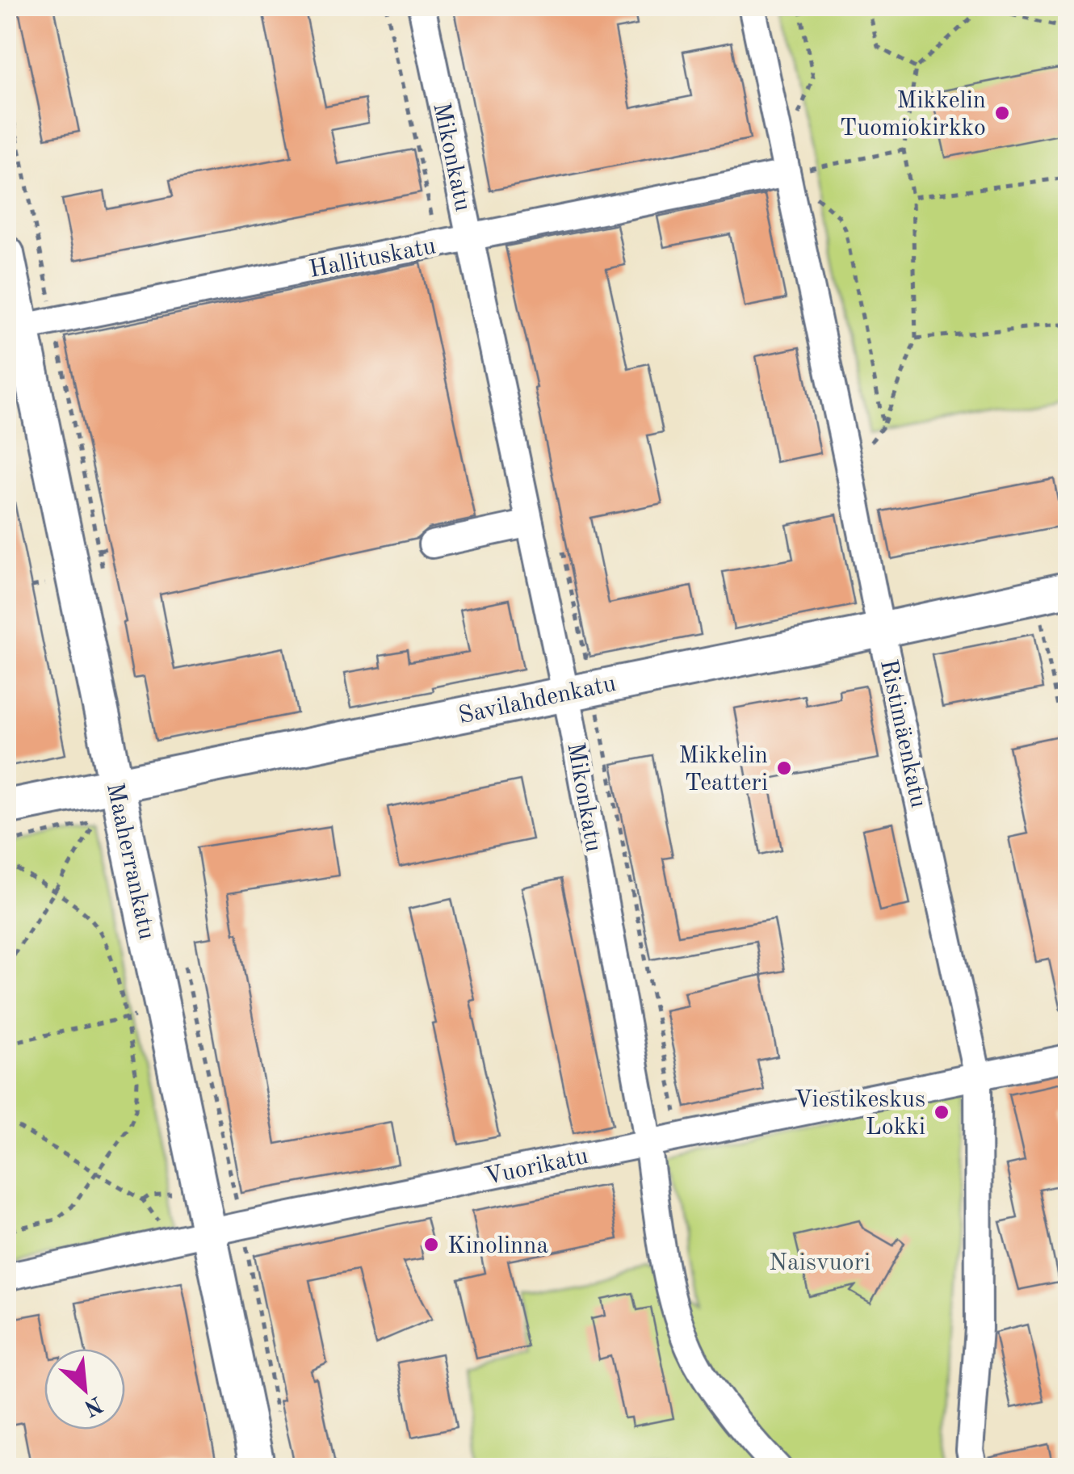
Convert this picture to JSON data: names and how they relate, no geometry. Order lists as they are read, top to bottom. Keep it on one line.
{"streets":{"main road":["Savilahdenkatu","Maaherrankatu"],"street":["Mikonkatu","Hallituskatu","Ristimäenkatu","Vuorikatu"]},"crossings":[["Mikonkatu","Hallituskatu"],["Mikonkatu","Savilahdenkatu"],["Mikonkatu","Vuorikatu"],["Hallituskatu","Ristimäenkatu"],["Hallituskatu","Maaherrankatu"],["Savilahdenkatu","Ristimäenkatu"],["Savilahdenkatu","Maaherrankatu"],["Ristimäenkatu","Vuorikatu"],["Maaherrankatu","Vuorikatu"]],"parks":["Naisvuori"],"places":["Mikkelin Tuomiokirkko","Mikkelin Teatteri","Viestikeskus Lokki","Kinolinna"],"north":"bottom right"}
